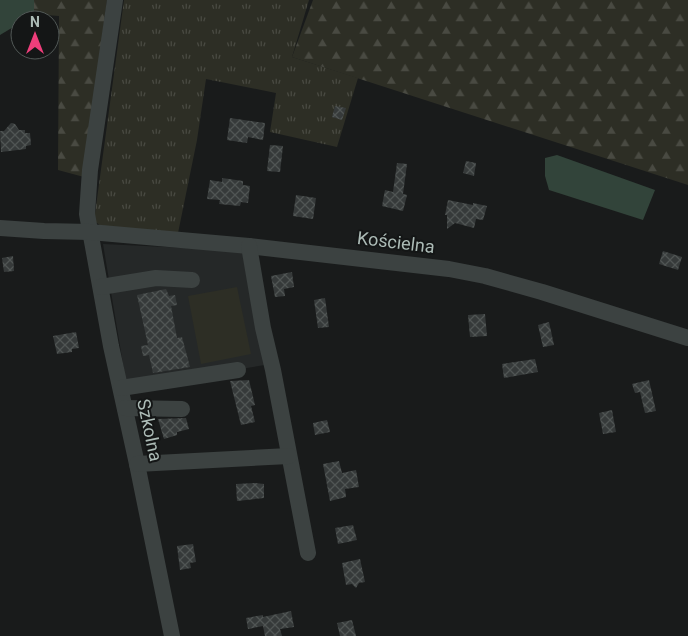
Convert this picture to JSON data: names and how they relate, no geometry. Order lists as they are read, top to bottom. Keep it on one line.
{"streets":{"street":["Kościelna","Szkolna"]},"crossings":[["Kościelna","Szkolna"]],"north":"top"}
